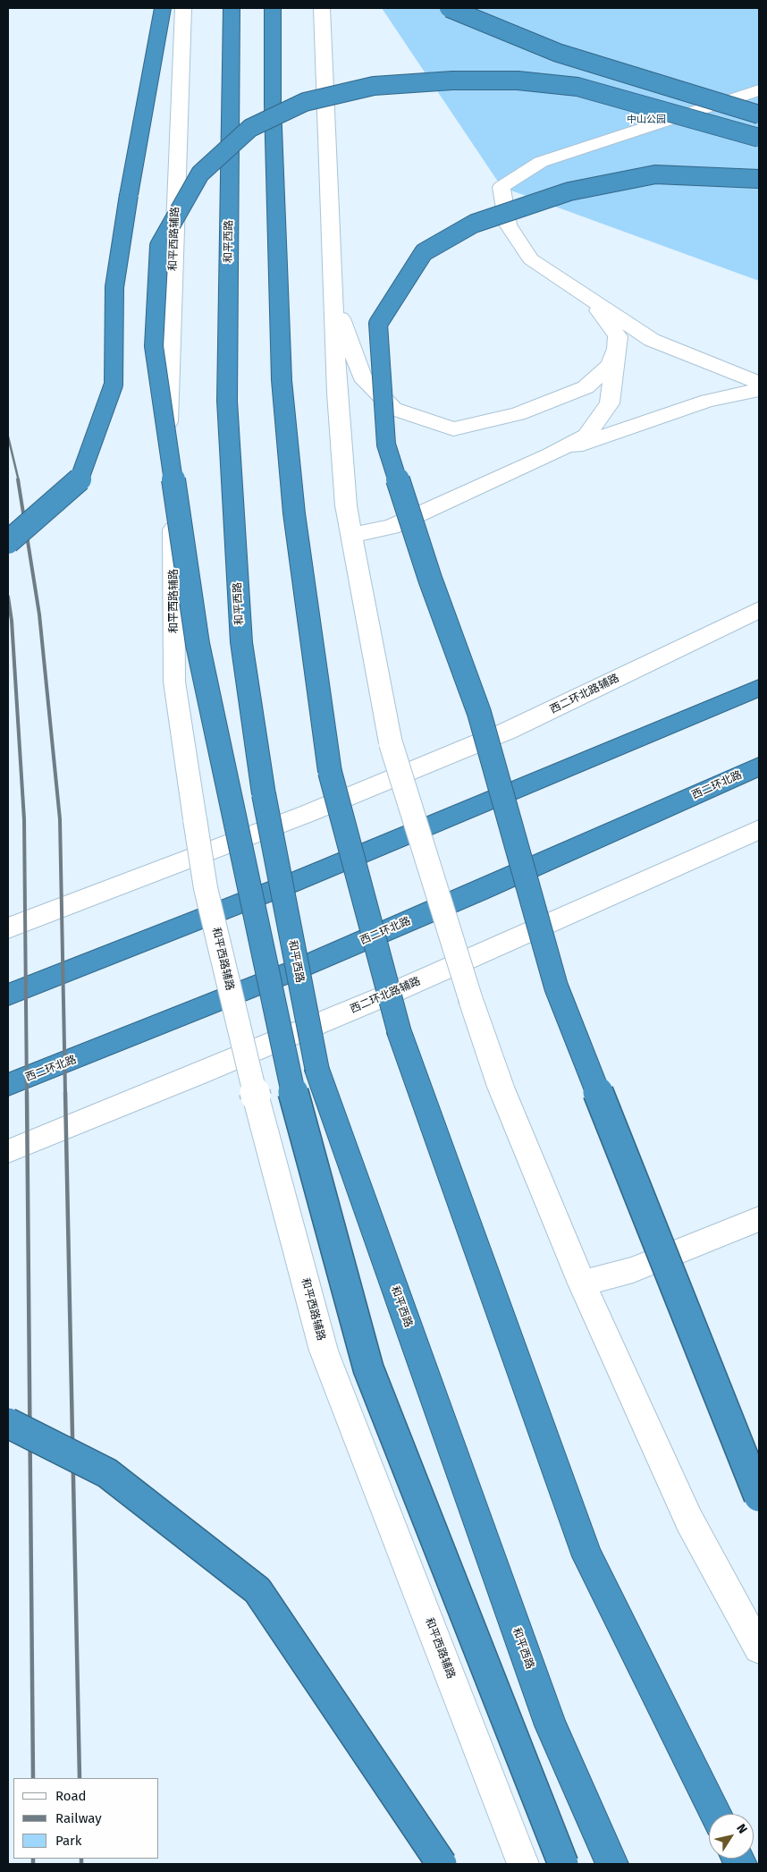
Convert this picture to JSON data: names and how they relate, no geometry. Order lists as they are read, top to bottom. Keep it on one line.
{"streets":{"highway":["和平西路","西二环北路"],"main road":["和平西路辅路","西二环北路辅路"]},"parks":["中山公园"],"legend":["Road","Railway","Park"],"north":"top right"}
